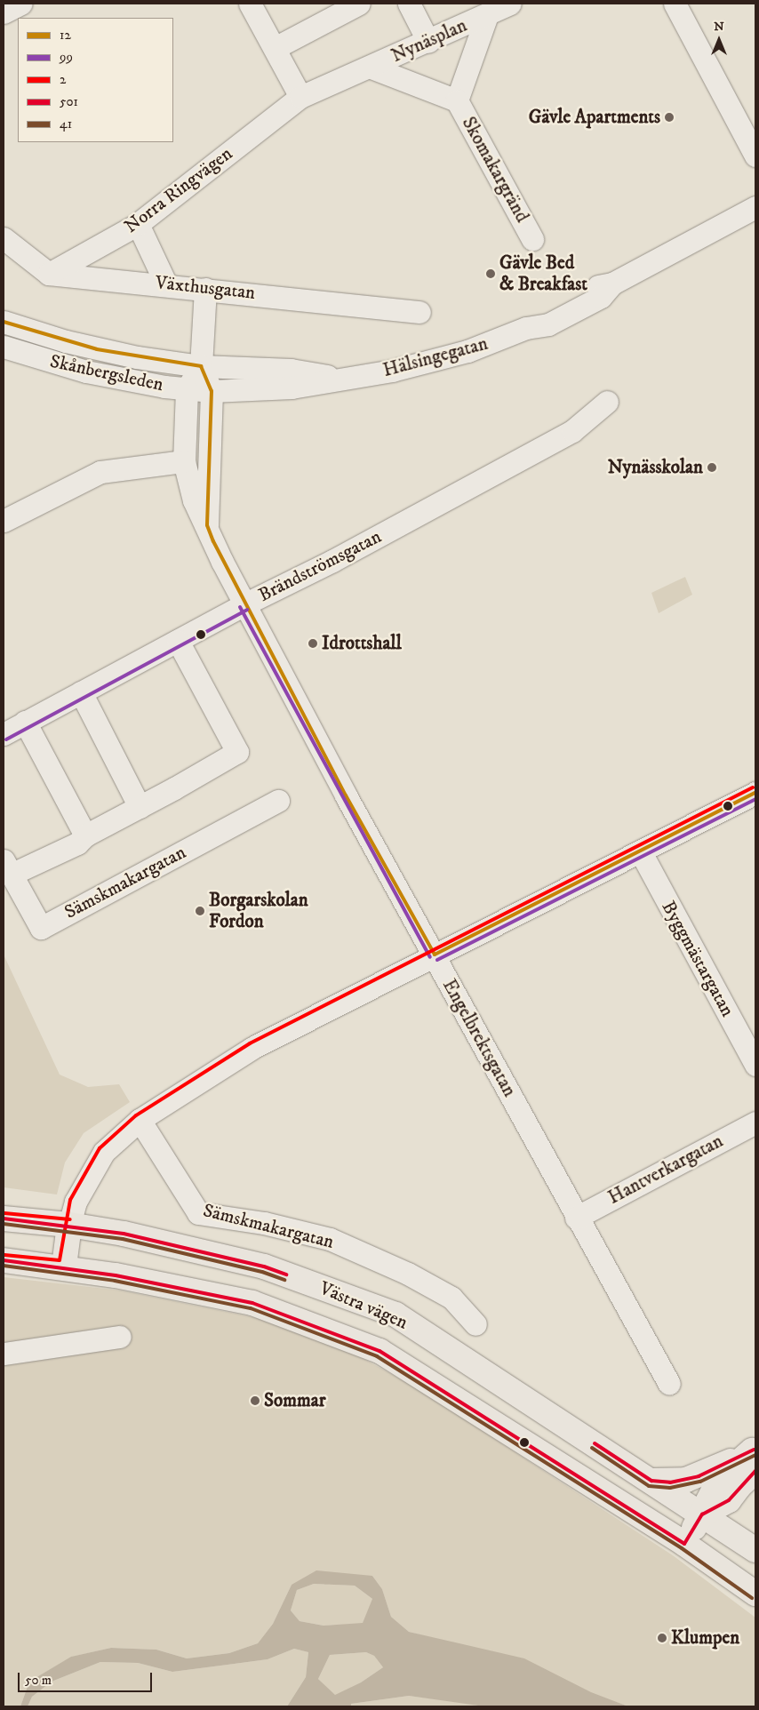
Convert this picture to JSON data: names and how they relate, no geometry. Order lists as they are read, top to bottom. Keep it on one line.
{"streets":{"main road":["Västra vägen"],"street":["Nynäsplan","Skomakargränd","Norra Ringvägen","Växthusgatan","Hälsingegatan","Skånbergsleden","Brändströmsgatan","Sämskmakargatan","Byggmästargatan","Engelbrektsgatan","Hantverkargatan"]},"crossings":[["Nynäsplan","Skomakargränd"],["Nynäsplan","Norra Ringvägen"],["Norra Ringvägen","Växthusgatan"],["Hälsingegatan","Skånbergsleden"],["Hälsingegatan","Engelbrektsgatan"],["Skånbergsleden","Engelbrektsgatan"],["Brändströmsgatan","Engelbrektsgatan"],["Engelbrektsgatan","Hantverkargatan"]],"places":["Gävle Apartments","Gävle Bed & Breakfast","Nynässkolan","Idrottshall","Borgarskolan Fordon","Sommar","Klumpen"],"lines":["transit line 12","transit line 99","transit line 2","transit line 501","transit line 41"],"legend":["12","99","2","501","41"],"scale_bar":"50 m","north":"top"}
